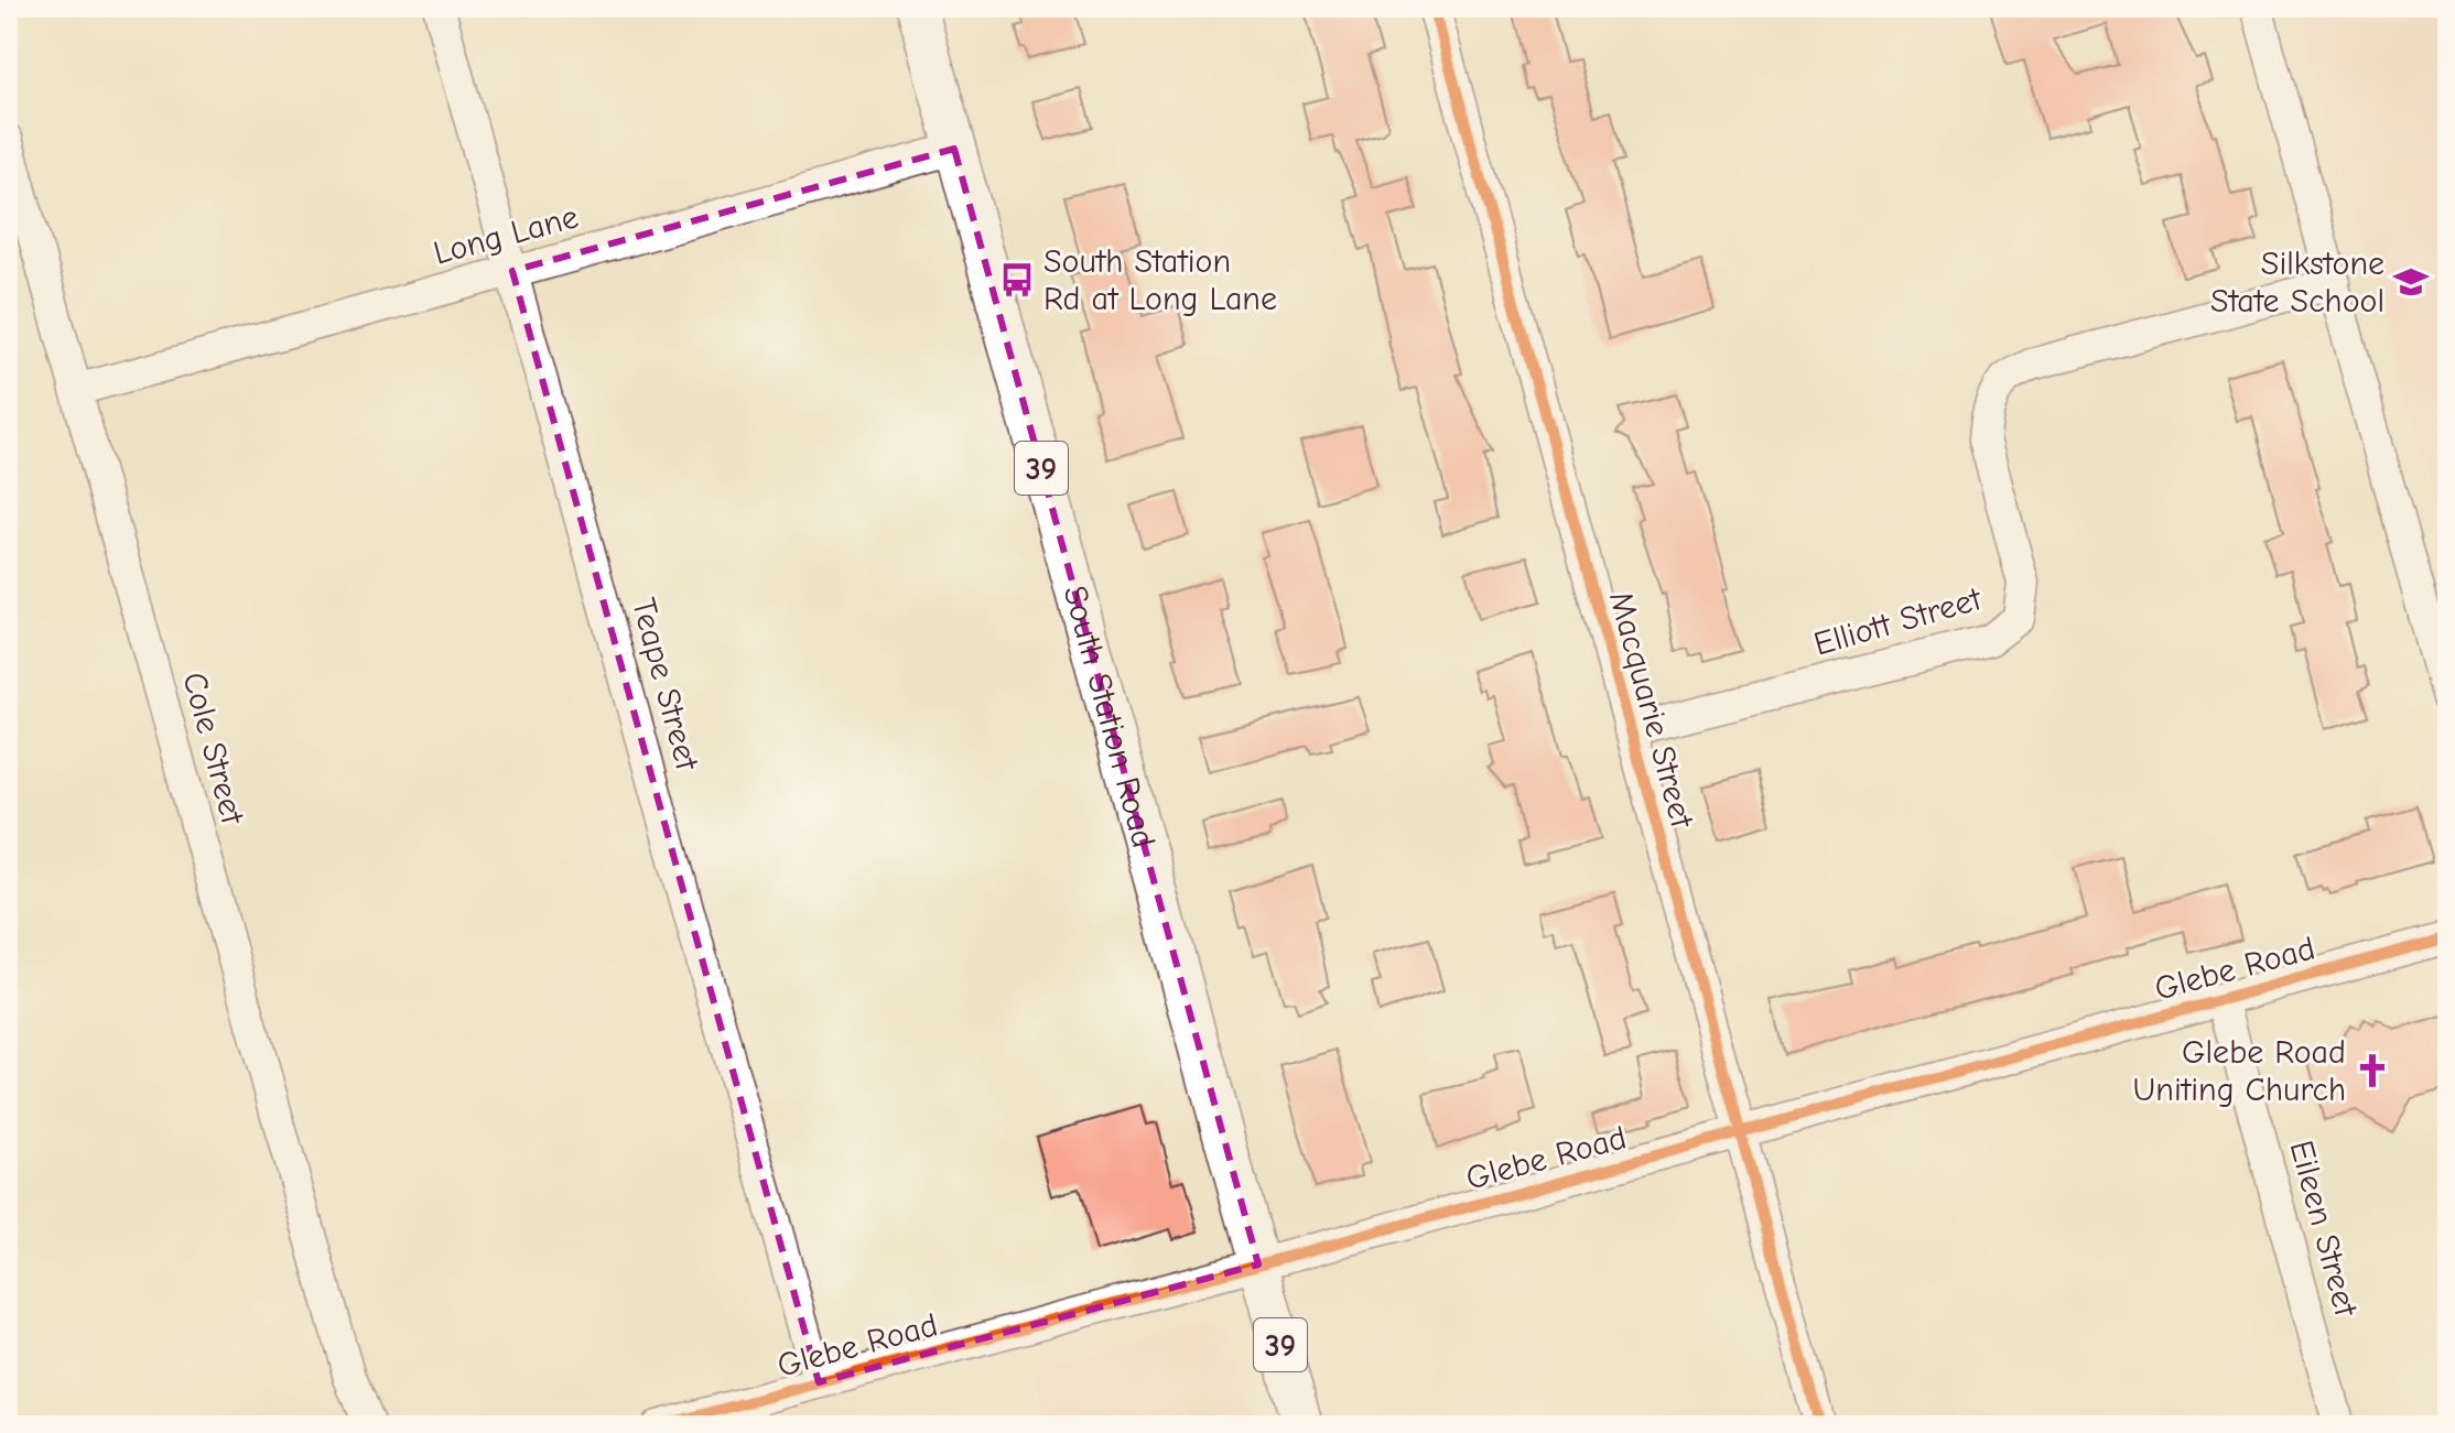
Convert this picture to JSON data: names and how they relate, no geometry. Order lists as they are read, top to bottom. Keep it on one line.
{"streets":{"main road":["39","South Station Road"],"street":["Long Lane","Elliott Street","Teape Street","Macquarie Street","Cole Street","Glebe Road","Eileen Street"]},"crossings":[["Long Lane","Teape Street"],["Long Lane","South Station Road"],["Long Lane","Cole Street"],["Elliott Street","Macquarie Street"],["Teape Street","Glebe Road"],["Macquarie Street","Glebe Road"],["South Station Road","Glebe Road"],["Glebe Road","Eileen Street"]],"places":{"bus stop":["South Station Rd at Long Lane"],"school or university":["Silkstone State School"],"church":["Glebe Road Uniting Church"]}}
